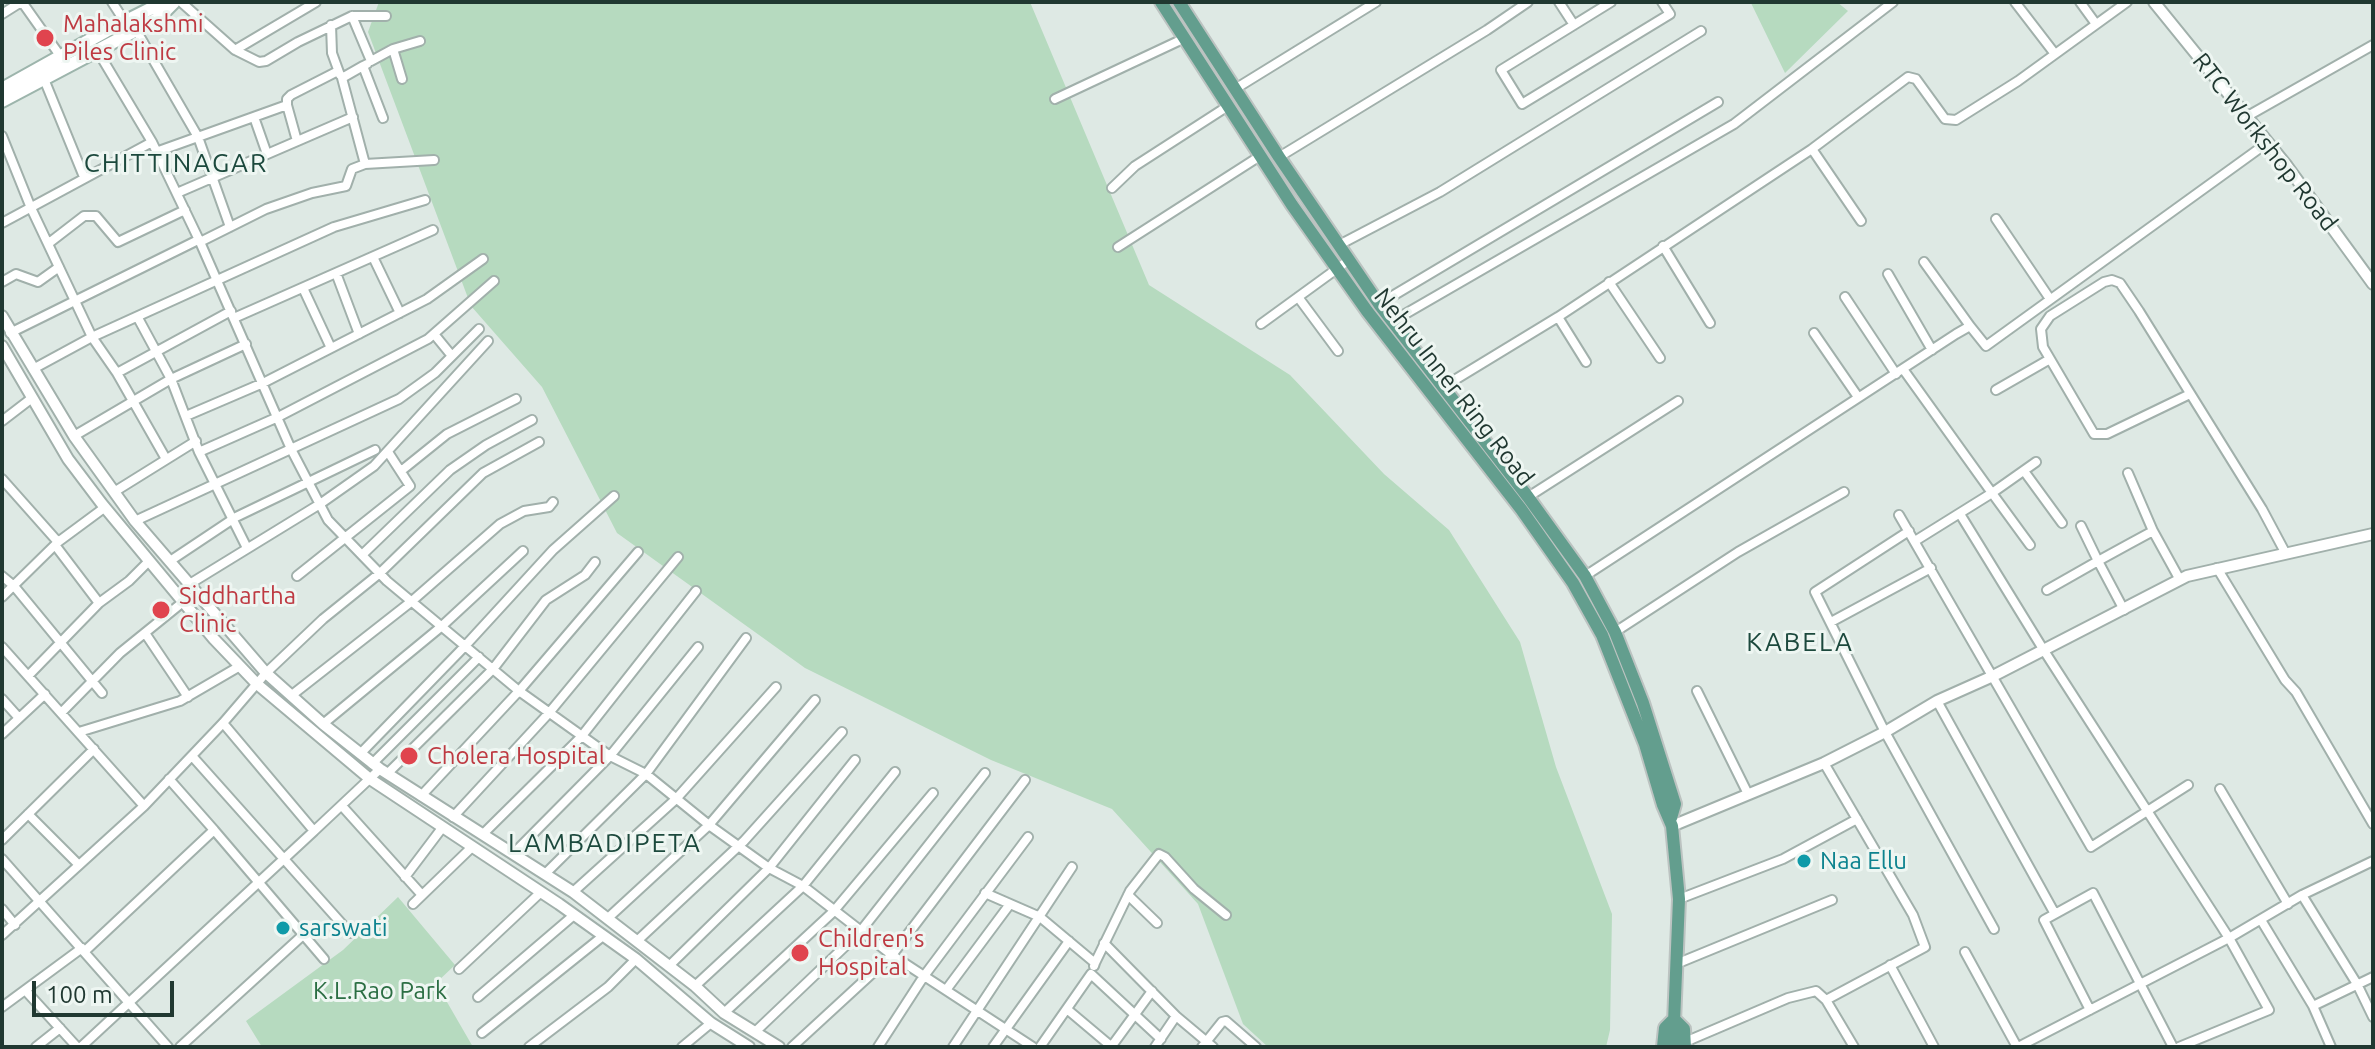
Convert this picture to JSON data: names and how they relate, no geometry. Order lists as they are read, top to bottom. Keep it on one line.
{"streets":{"main road":["Nehru Inner Ring Road"],"street":["RTC Workshop Road"]},"districts":["CHITTINAGAR","KABELA","LAMBADIPETA"],"parks":["K.L.Rao Park"],"places":["Mahalakshmi Piles Clinic","Siddhartha Clinic","Cholera Hospital","Naa Ellu","sarswati","Children's Hospital"],"scale_bar":"100 m"}
